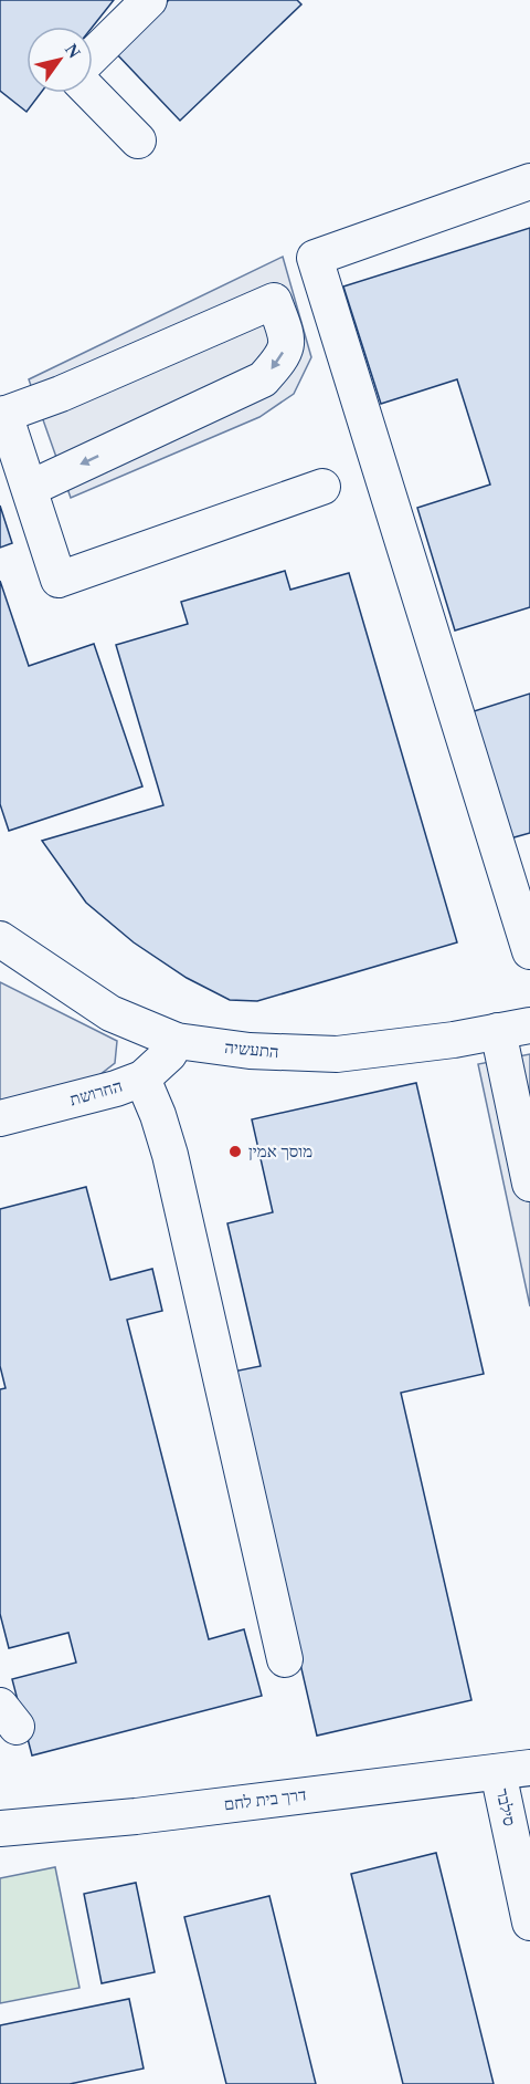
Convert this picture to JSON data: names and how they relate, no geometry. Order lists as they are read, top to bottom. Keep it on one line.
{"streets":{"street":["התעשיה","החרושת","דרך בית לחם","סילבר"]},"crossings":[["התעשיה","החרושת"],["דרך בית לחם","סילבר"]],"places":["מוסך אמין"],"north":"top right"}
